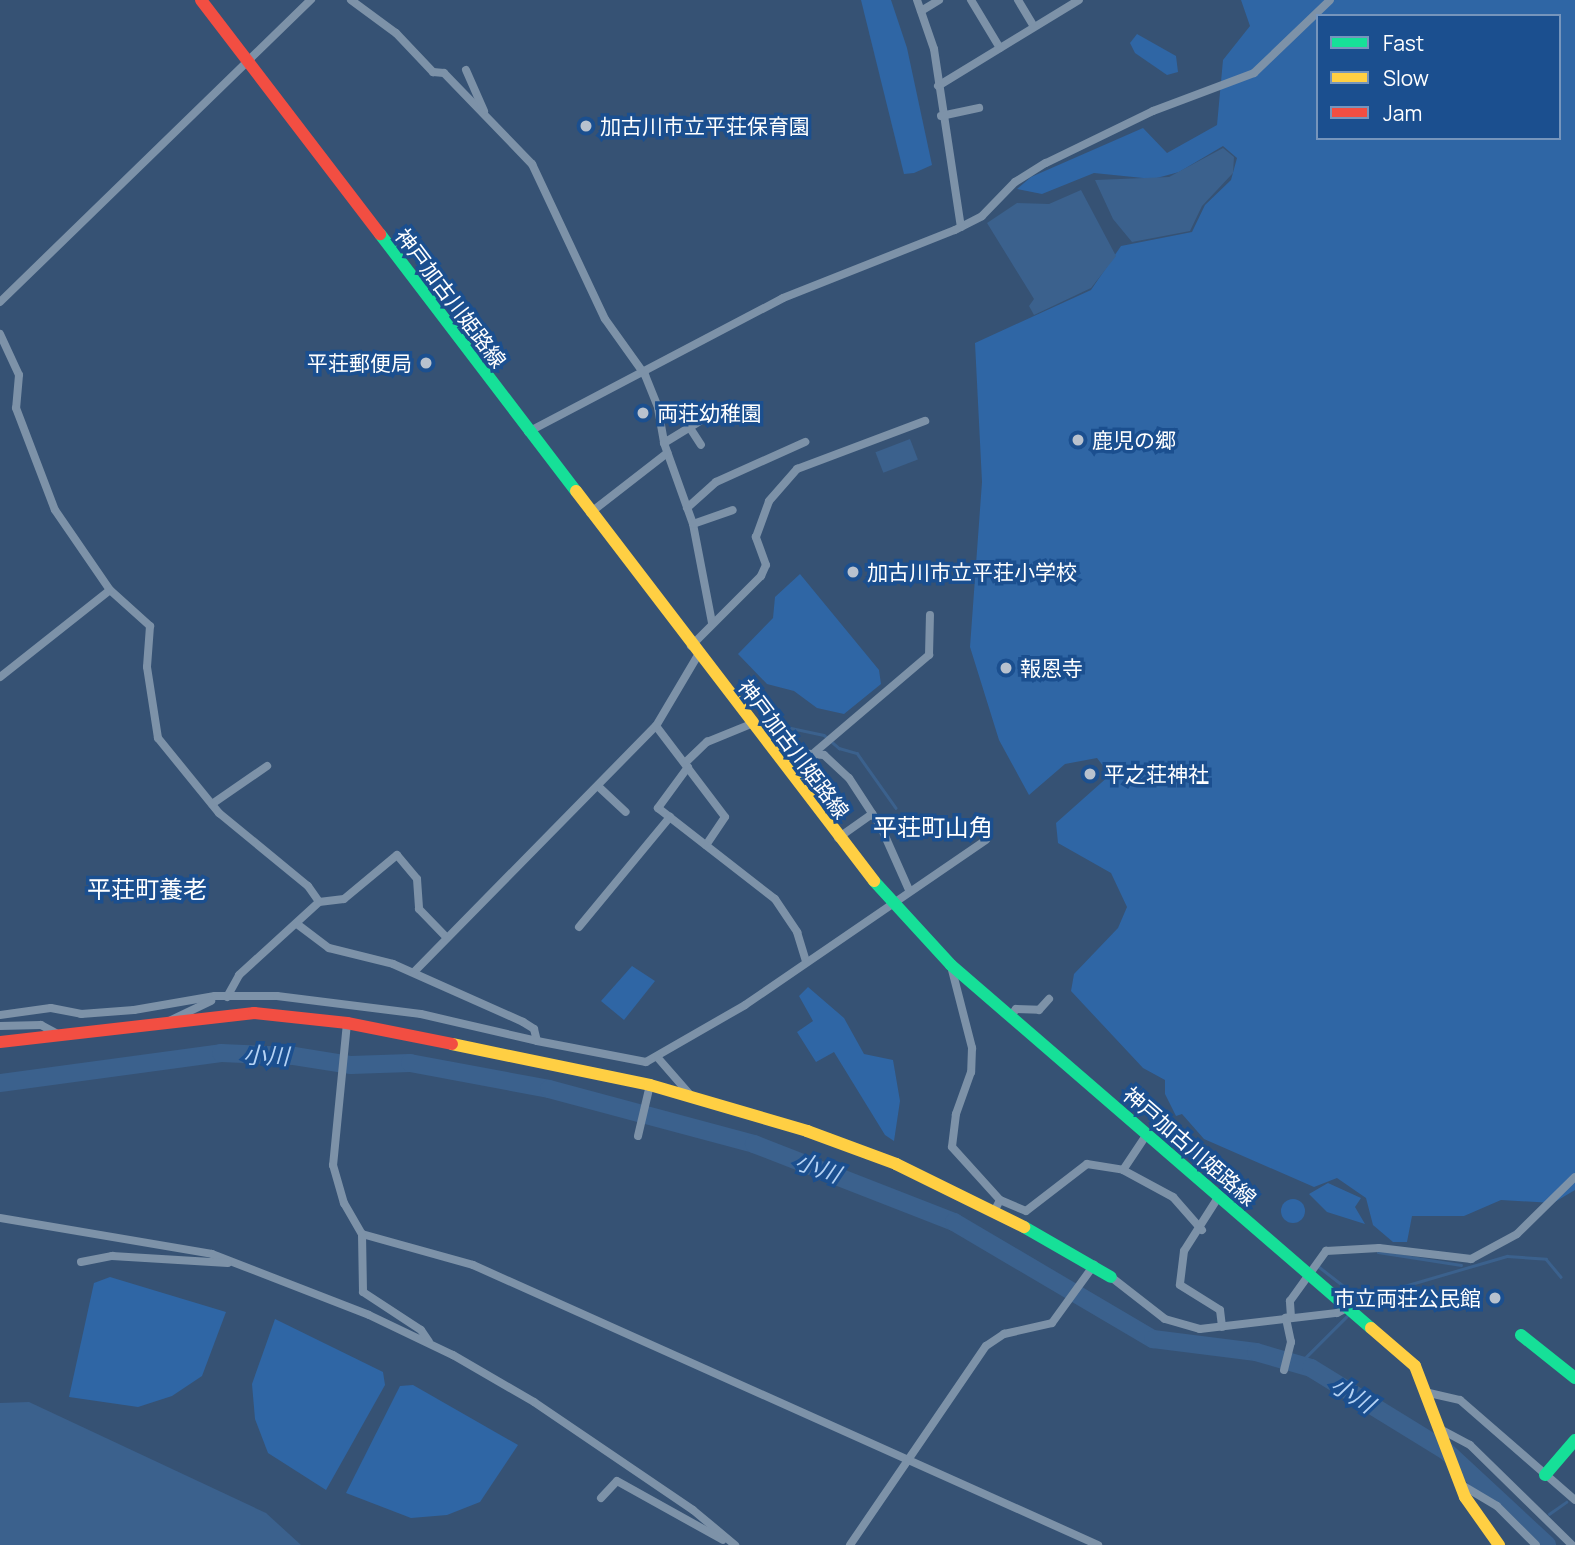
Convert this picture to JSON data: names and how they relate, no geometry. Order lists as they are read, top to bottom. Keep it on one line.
{"streets":{"main road":["神戸加古川姫路線"]},"districts":["平荘町山角","平荘町養老"],"water":["小川"],"places":["加古川市立平荘保育園","平荘郵便局","両荘幼稚園","鹿児の郷","加古川市立平荘小学校","報恩寺","平之荘神社","市立両荘公民館"],"legend":["Fast","Slow","Jam"]}
